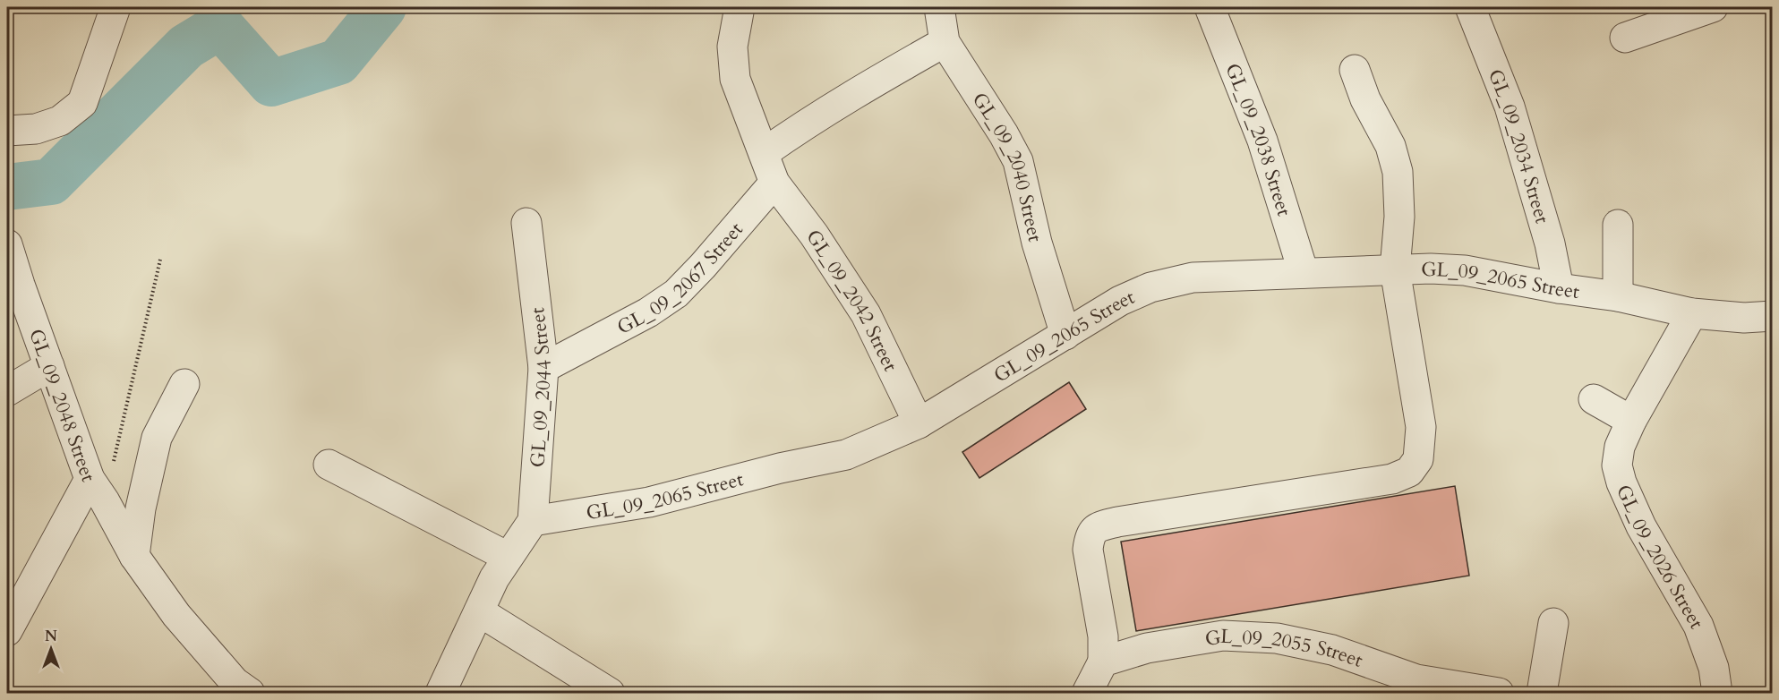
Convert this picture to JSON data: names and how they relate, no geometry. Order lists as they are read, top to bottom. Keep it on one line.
{"streets":{"street":["GL_09_2038 Street","GL_09_2034 Street","GL_09_2040 Street","GL_09_2067 Street","GL_09_2065 Street","GL_09_2042 Street","GL_09_2044 Street","GL_09_2048 Street","GL_09_2026 Street","GL_09_2055 Street"]},"crossings":[["GL_09_2038 Street","GL_09_2065 Street"],["GL_09_2034 Street","GL_09_2065 Street"],["GL_09_2040 Street","GL_09_2065 Street"],["GL_09_2067 Street","GL_09_2042 Street"],["GL_09_2067 Street","GL_09_2044 Street"],["GL_09_2065 Street","GL_09_2042 Street"],["GL_09_2065 Street","GL_09_2044 Street"],["GL_09_2065 Street","GL_09_2026 Street"]],"north":"top"}
